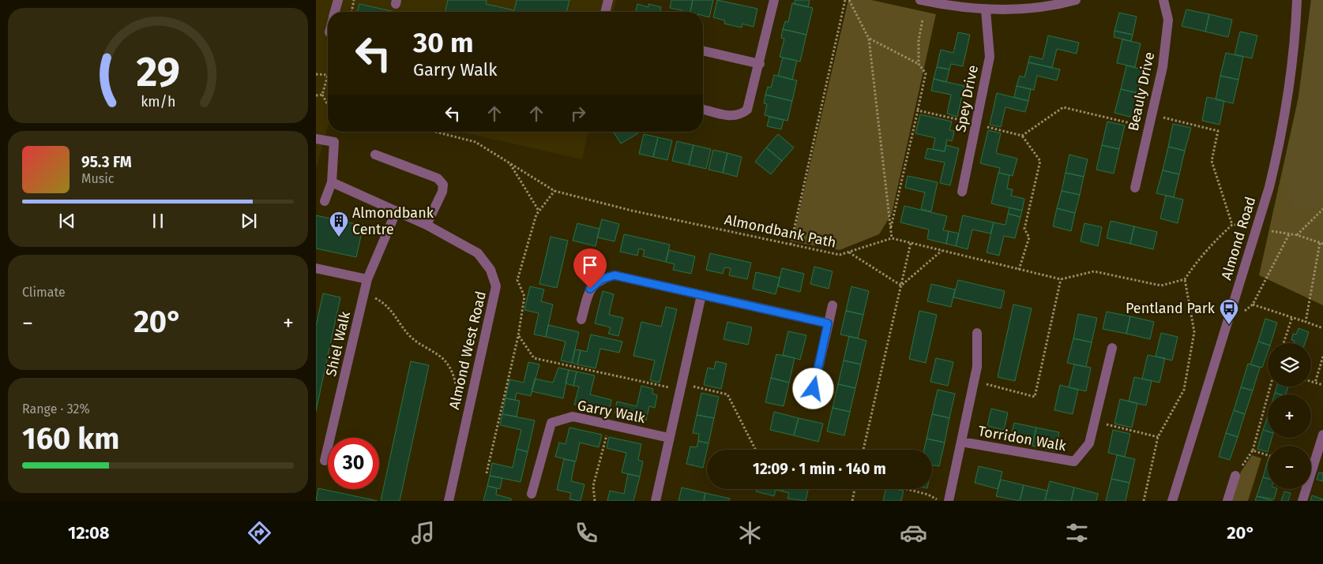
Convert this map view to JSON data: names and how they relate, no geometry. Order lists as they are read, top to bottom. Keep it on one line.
{"streets":{"street":["Beauly Drive","Spey Drive","Almond Road","Shiel Walk","Almond West Road","Garry Walk","Torridon Walk"],"path":["Almondbank Path"]},"crossings":[["Shiel Walk","Almond West Road"]],"places":{"building":["Almondbank Centre"],"bus stop":["Pentland Park"]},"page":{"turn":["30 m","Garry Walk"],"song":["95.3 FM","Music"],"tile":["Climate",["Range · 32%","160 km"]],"heat":["−","20°","+"],"map_buttons":["+","−"],"limit":"30","trip":"12:09 · 1 min · 140 m","tabs":["12:08","20°"],"gauge":["29","km/h"]}}
